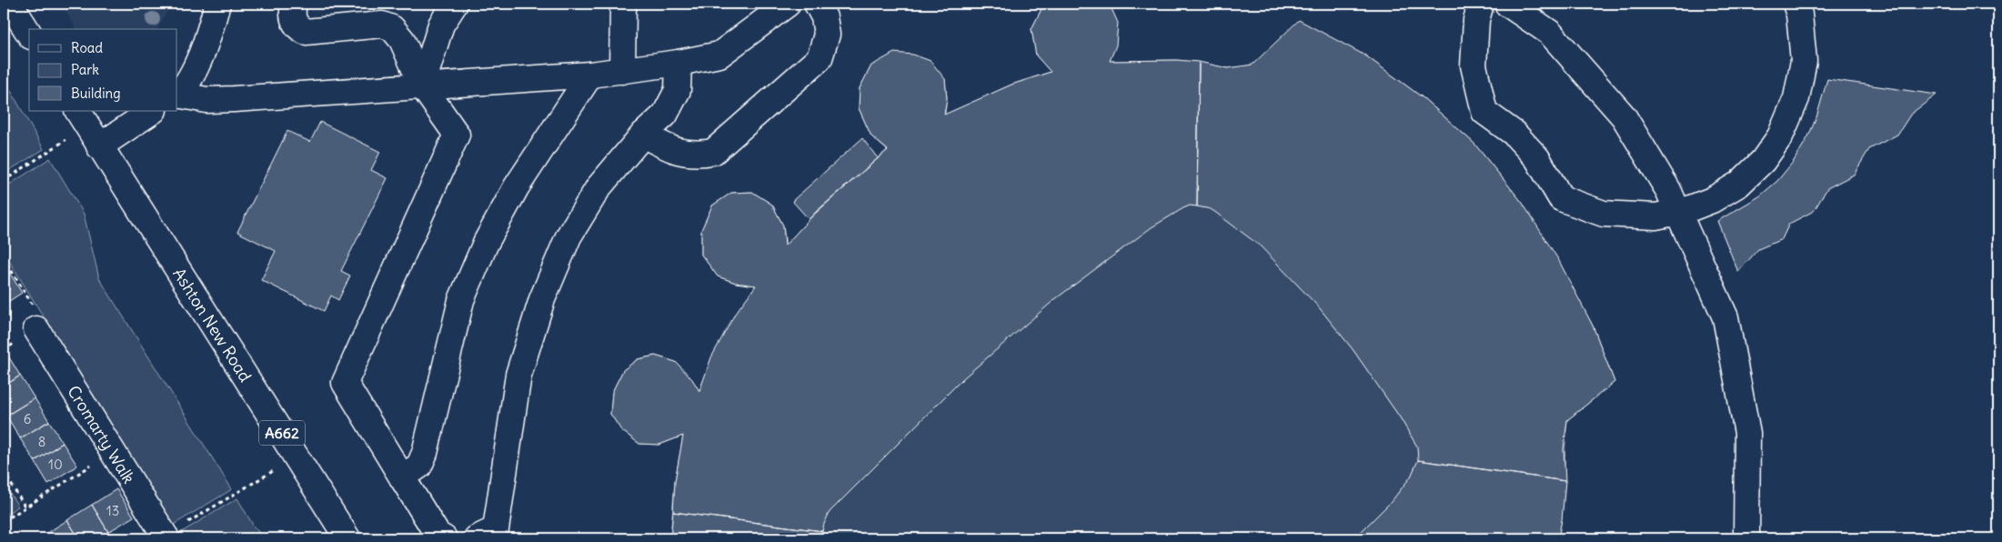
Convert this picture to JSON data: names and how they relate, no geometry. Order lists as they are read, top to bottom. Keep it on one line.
{"streets":{"street":["Ashton New Road","A662","Cromarty Walk"]},"house_numbers":["6","8","10","13"],"legend":["Road","Park","Building"]}
